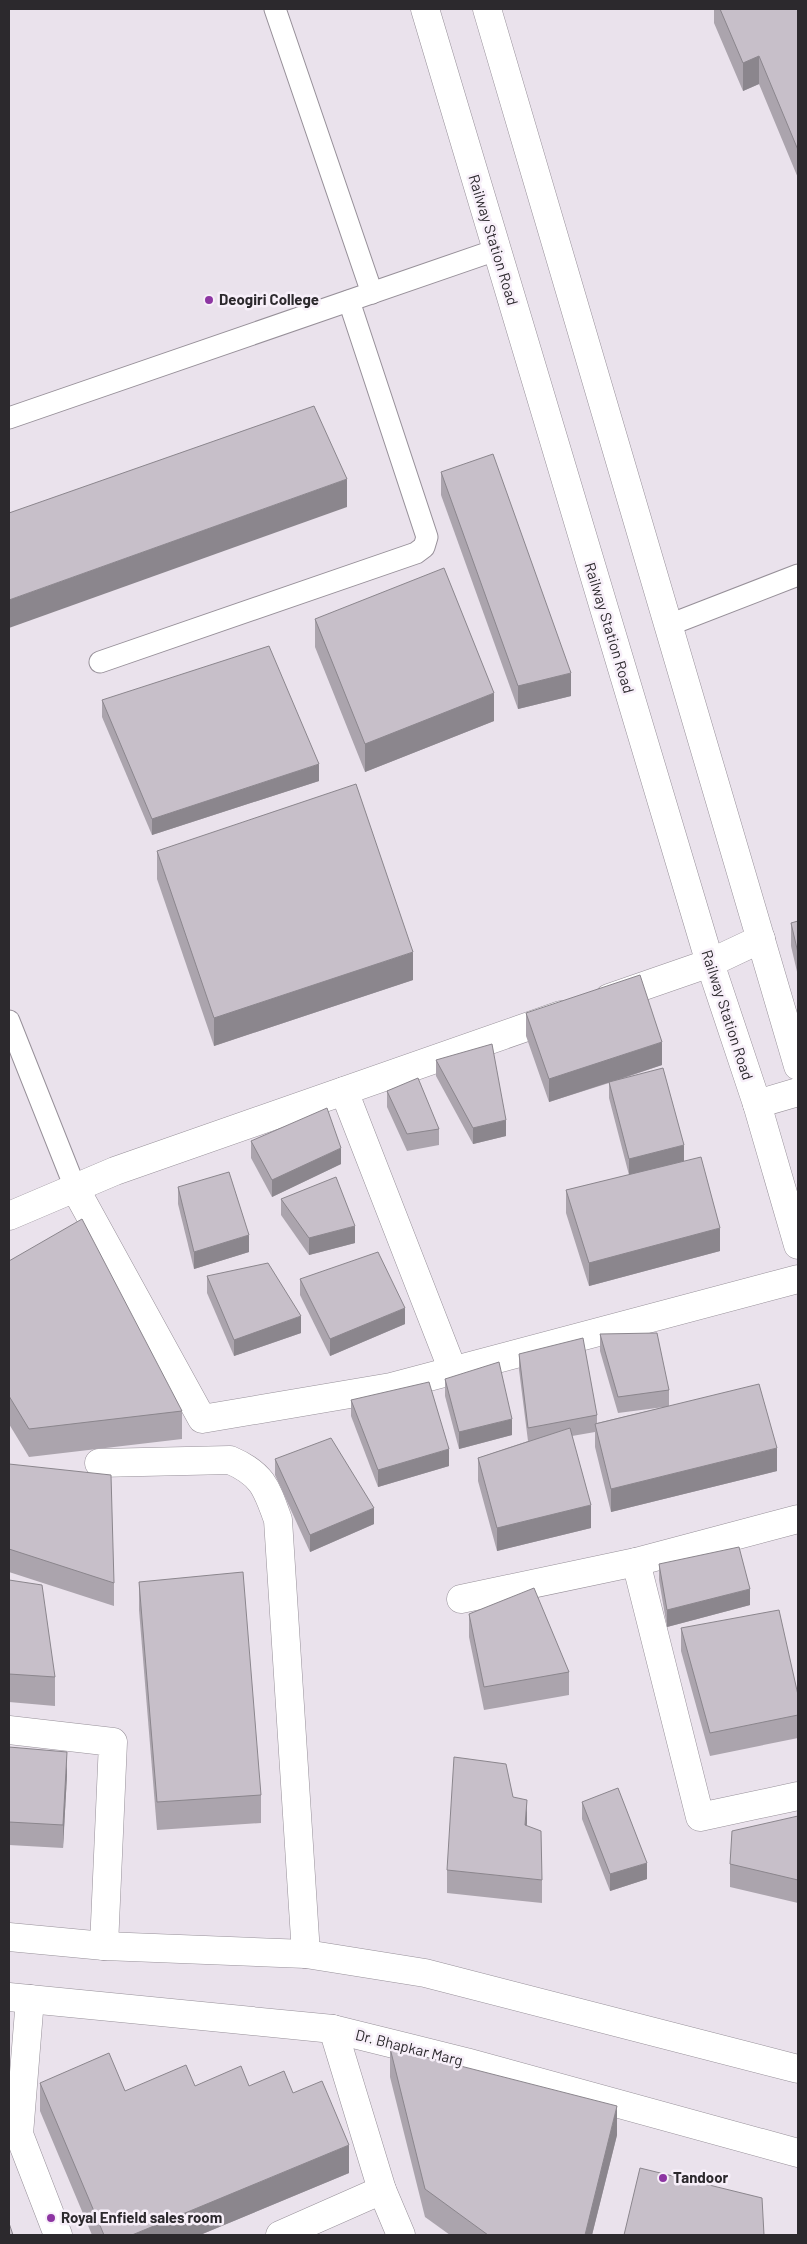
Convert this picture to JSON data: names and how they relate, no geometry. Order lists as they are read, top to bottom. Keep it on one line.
{"streets":{"street":["Railway Station Road","Dr. Bhapkar Marg"]},"places":["Deogiri College","Tandoor","Royal Enfield sales room"]}
